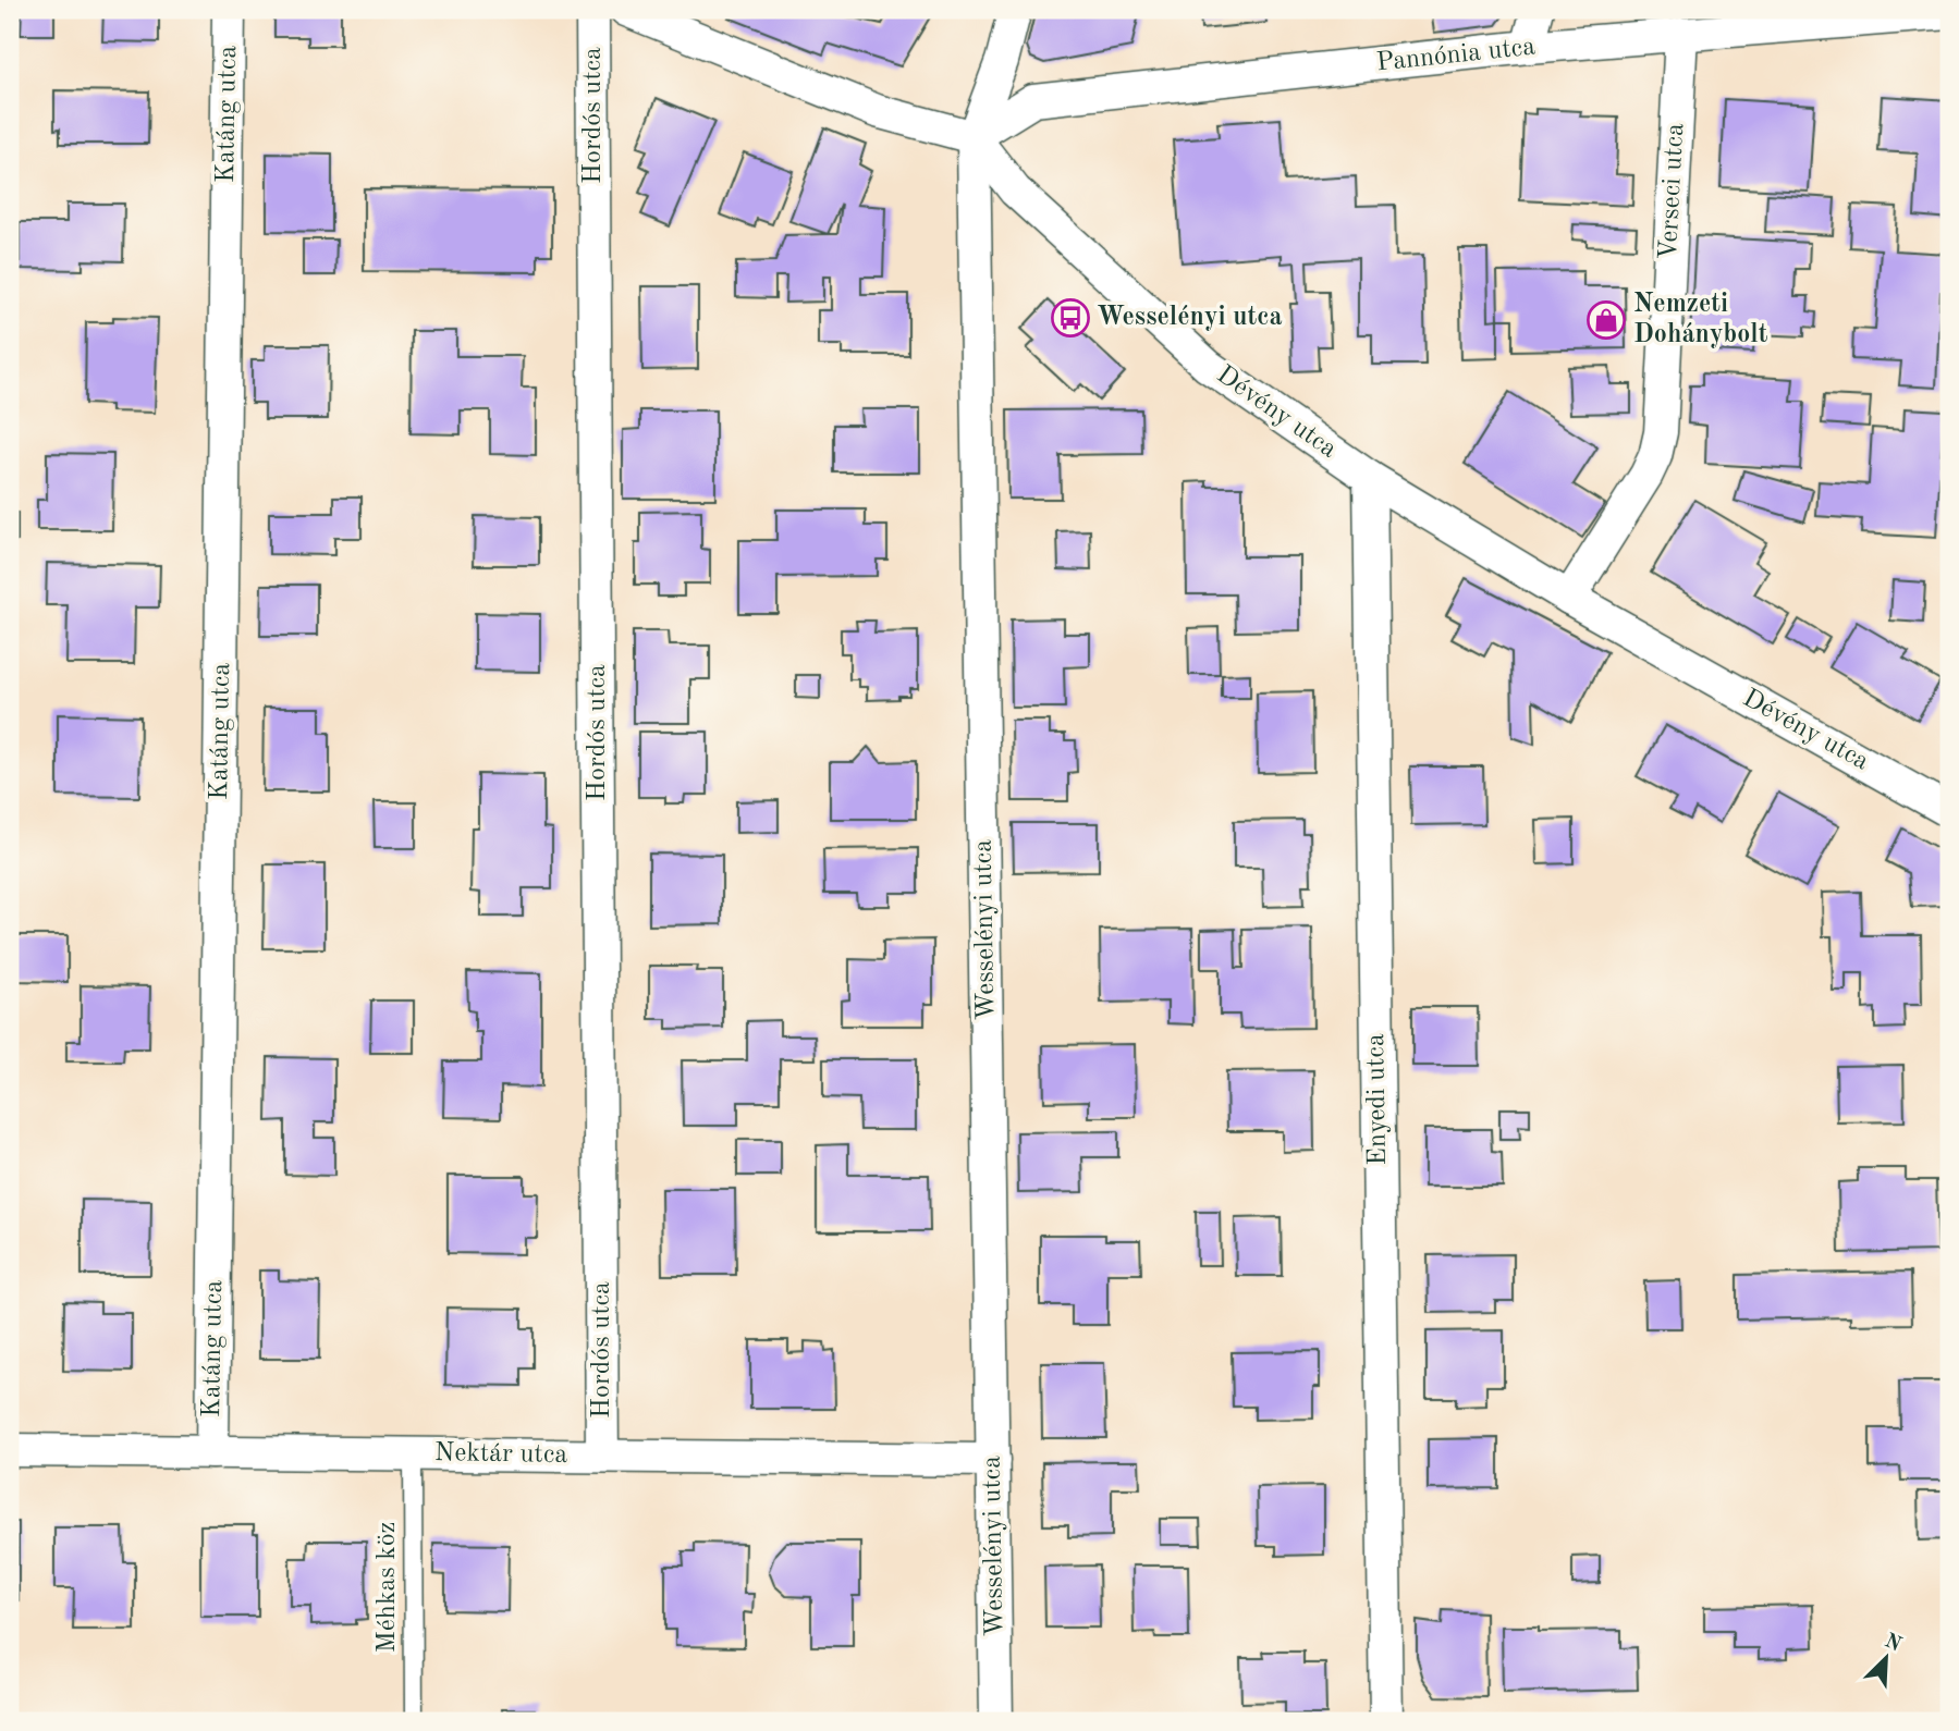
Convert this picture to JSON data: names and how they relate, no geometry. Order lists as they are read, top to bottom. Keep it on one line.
{"streets":{"street":["Pannónia utca","Katáng utca","Hordós utca","Verseci utca","Dévény utca","Wesselényi utca","Enyedi utca","Nektár utca"],"lane":["Méhkas köz"]},"crossings":[["Pannónia utca","Verseci utca"],["Pannónia utca","Dévény utca"],["Pannónia utca","Wesselényi utca"],["Katáng utca","Nektár utca"],["Hordós utca","Nektár utca"],["Verseci utca","Dévény utca"],["Dévény utca","Wesselényi utca"],["Dévény utca","Enyedi utca"],["Wesselényi utca","Nektár utca"],["Nektár utca","Méhkas köz"]],"places":{"bus stop":["Wesselényi utca"],"shop":["Nemzeti Dohánybolt"]},"north":"top right"}
